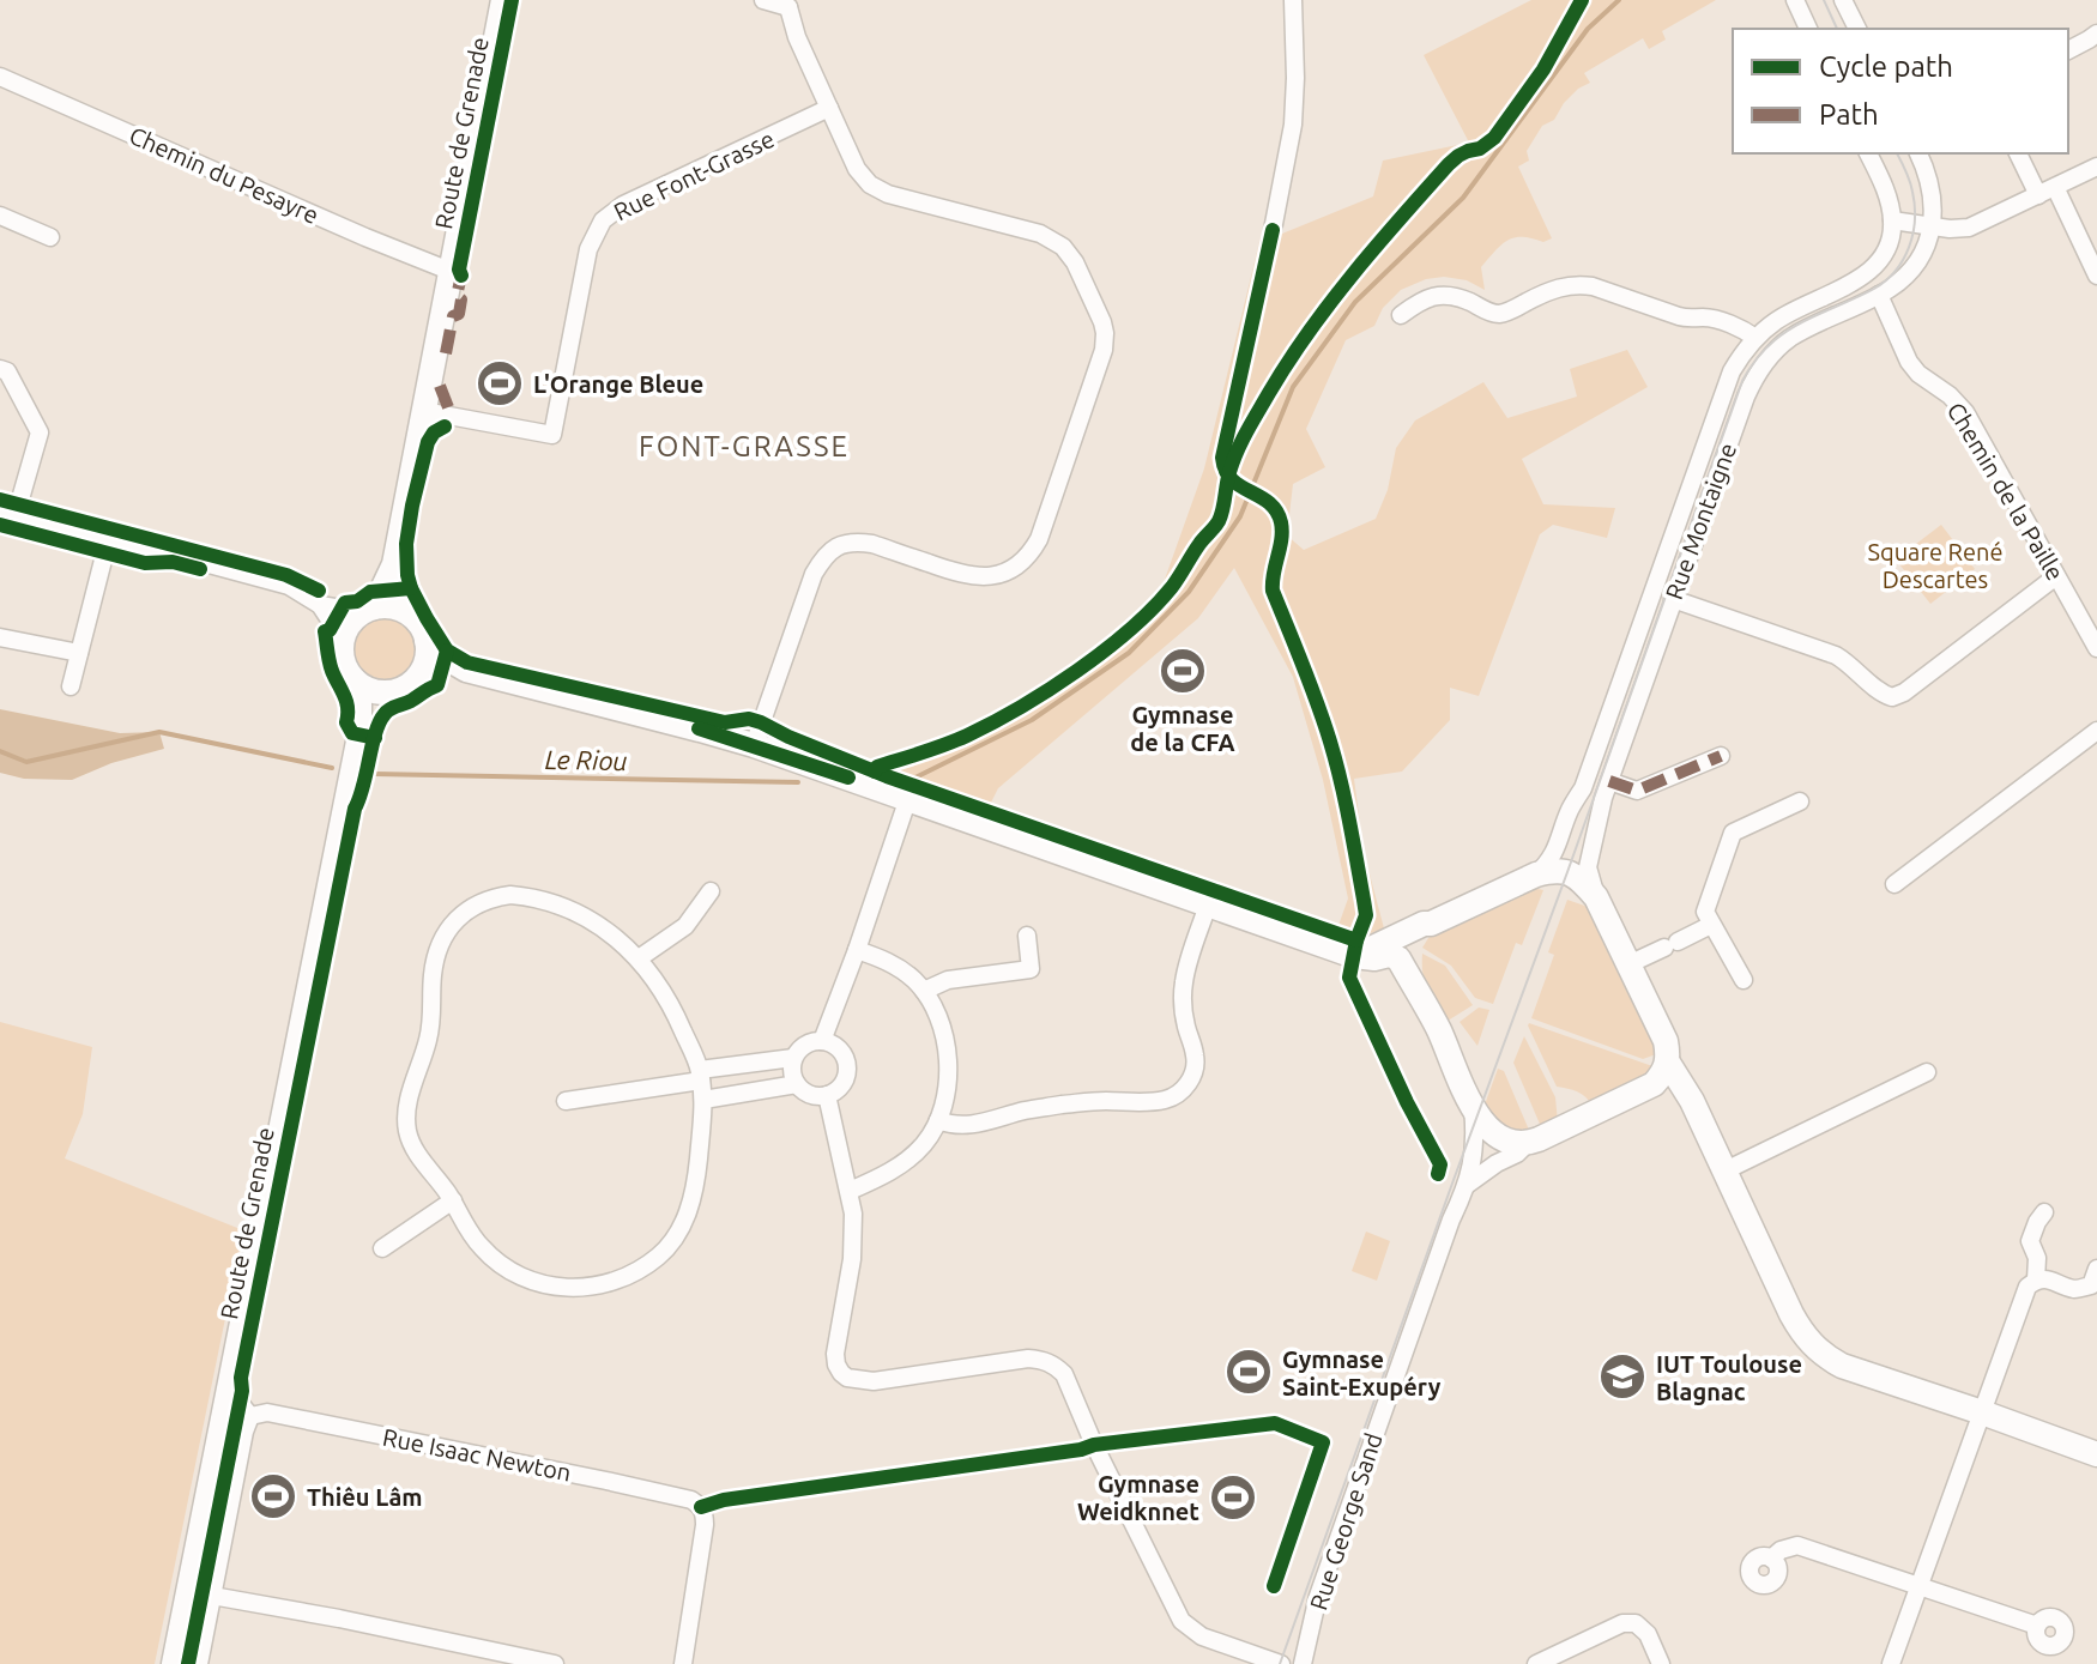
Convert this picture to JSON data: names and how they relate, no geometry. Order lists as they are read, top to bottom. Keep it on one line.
{"streets":{"street":["Route de Grenade","Chemin du Pesayre","Rue Font-Grasse","Chemin de la Paille","Rue Montaigne","Rue Isaac Newton","Rue George Sand"]},"crossings":[["Route de Grenade","Chemin du Pesayre"],["Route de Grenade","Rue Font-Grasse"],["Chemin de la Paille","Rue Montaigne"],["Rue Montaigne","Rue George Sand"]],"districts":["FONT-GRASSE"],"water":["Le Riou"],"parks":["Square René Descartes"],"places":{"sports":["L'Orange Bleue","Gymnase de la CFA","Gymnase Saint-Exupéry","Thiêu Lâm","Gymnase Weidknnet"],"school or university":["IUT Toulouse Blagnac"]},"legend":["Cycle path","Path"]}
